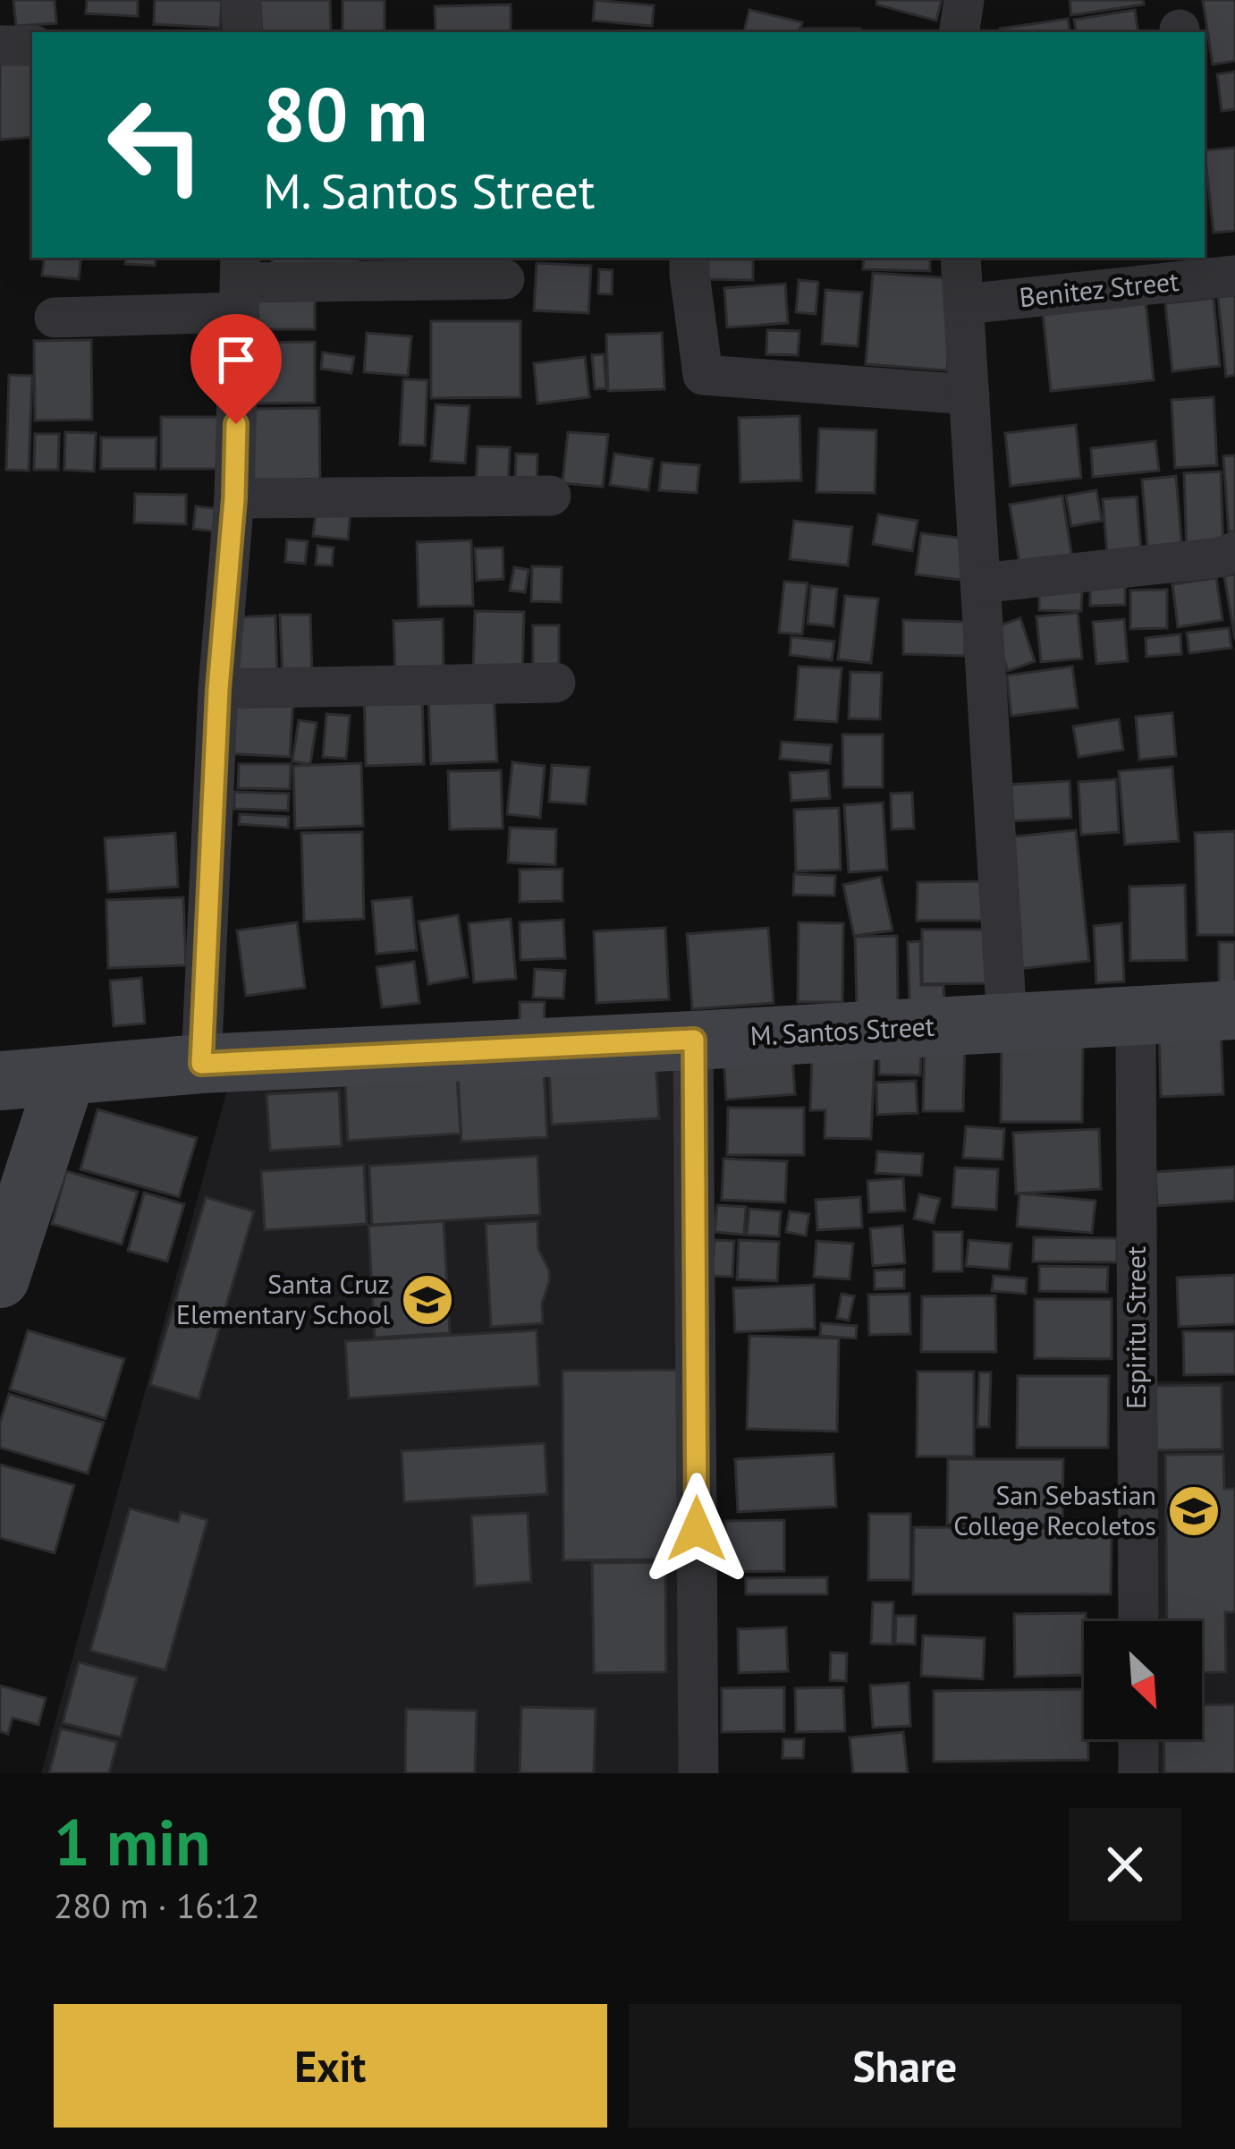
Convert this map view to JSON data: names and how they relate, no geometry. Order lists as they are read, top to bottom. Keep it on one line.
{"streets":{"street":["Benitez Street","M. Santos Street","Espiritu Street"]},"crossings":[["M. Santos Street","Espiritu Street"]],"places":{"school or university":["Santa Cruz Elementary School","San Sebastian College Recoletos"]},"north":"bottom right","page":{"turn":["80 m","M. Santos Street"],"heading":["1 min","280 m · 16:12"],"buttons":["Exit","Share"]}}
